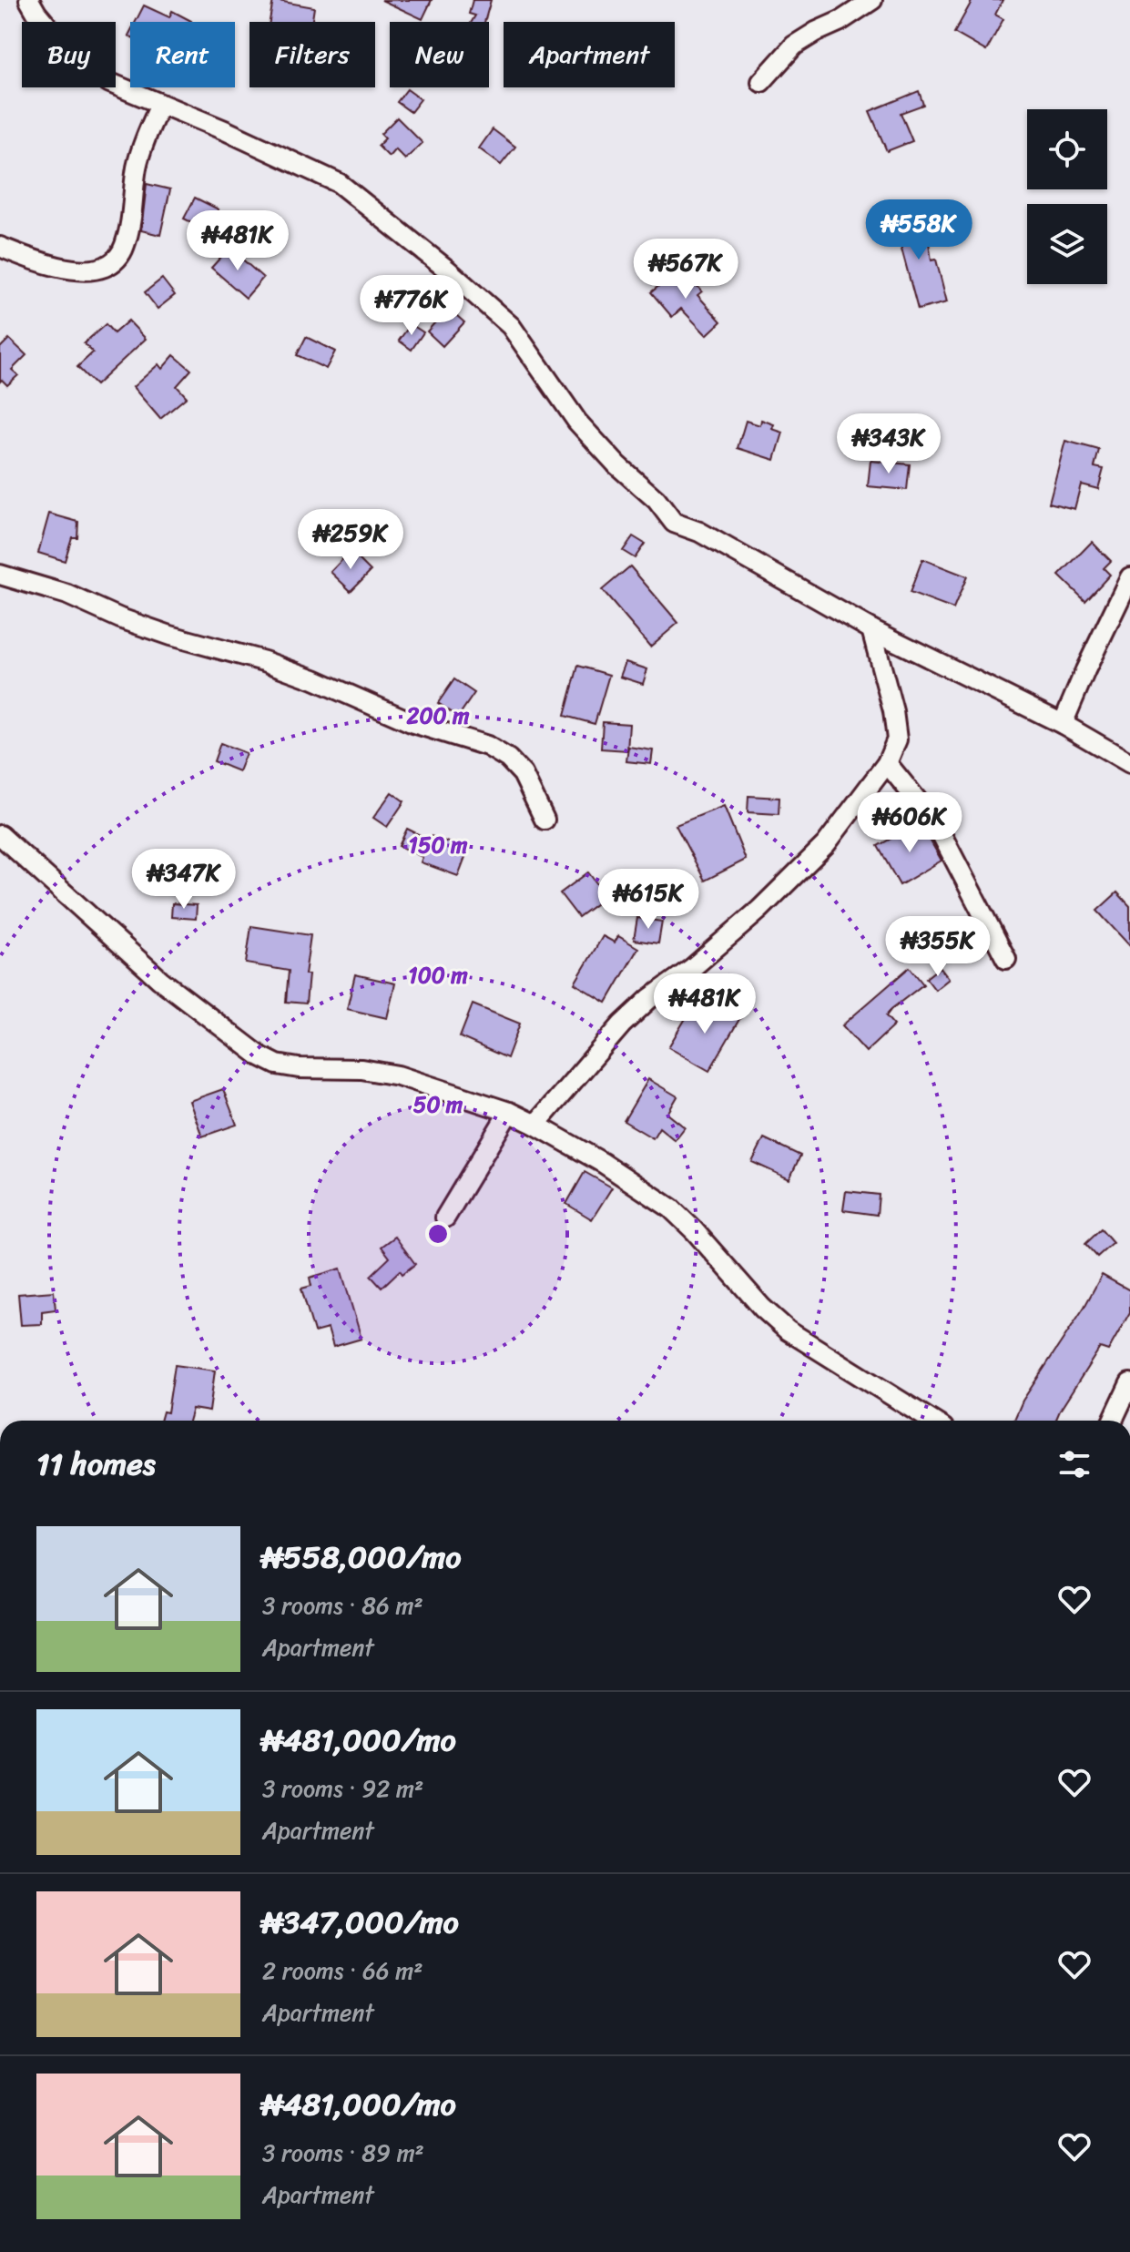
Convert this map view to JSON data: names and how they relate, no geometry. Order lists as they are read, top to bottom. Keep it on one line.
{"page":{"chip":["Buy","Rent","Filters","New","Apartment"],"price":["₦558K","₦481K","₦567K","₦776K","₦343K","₦259K","₦606K","₦347K","₦615K","₦355K","₦481K"],"heading":"11 homes","list":[{"name":"₦558,000/mo","note":"3 rooms · 86 m² · Apartment"},{"name":"₦481,000/mo","note":"3 rooms · 92 m² · Apartment"},{"name":"₦347,000/mo","note":"2 rooms · 66 m² · Apartment"},{"name":"₦481,000/mo","note":"3 rooms · 89 m² · Apartment"}]},"rings":["200 m","150 m","100 m","50 m"]}
